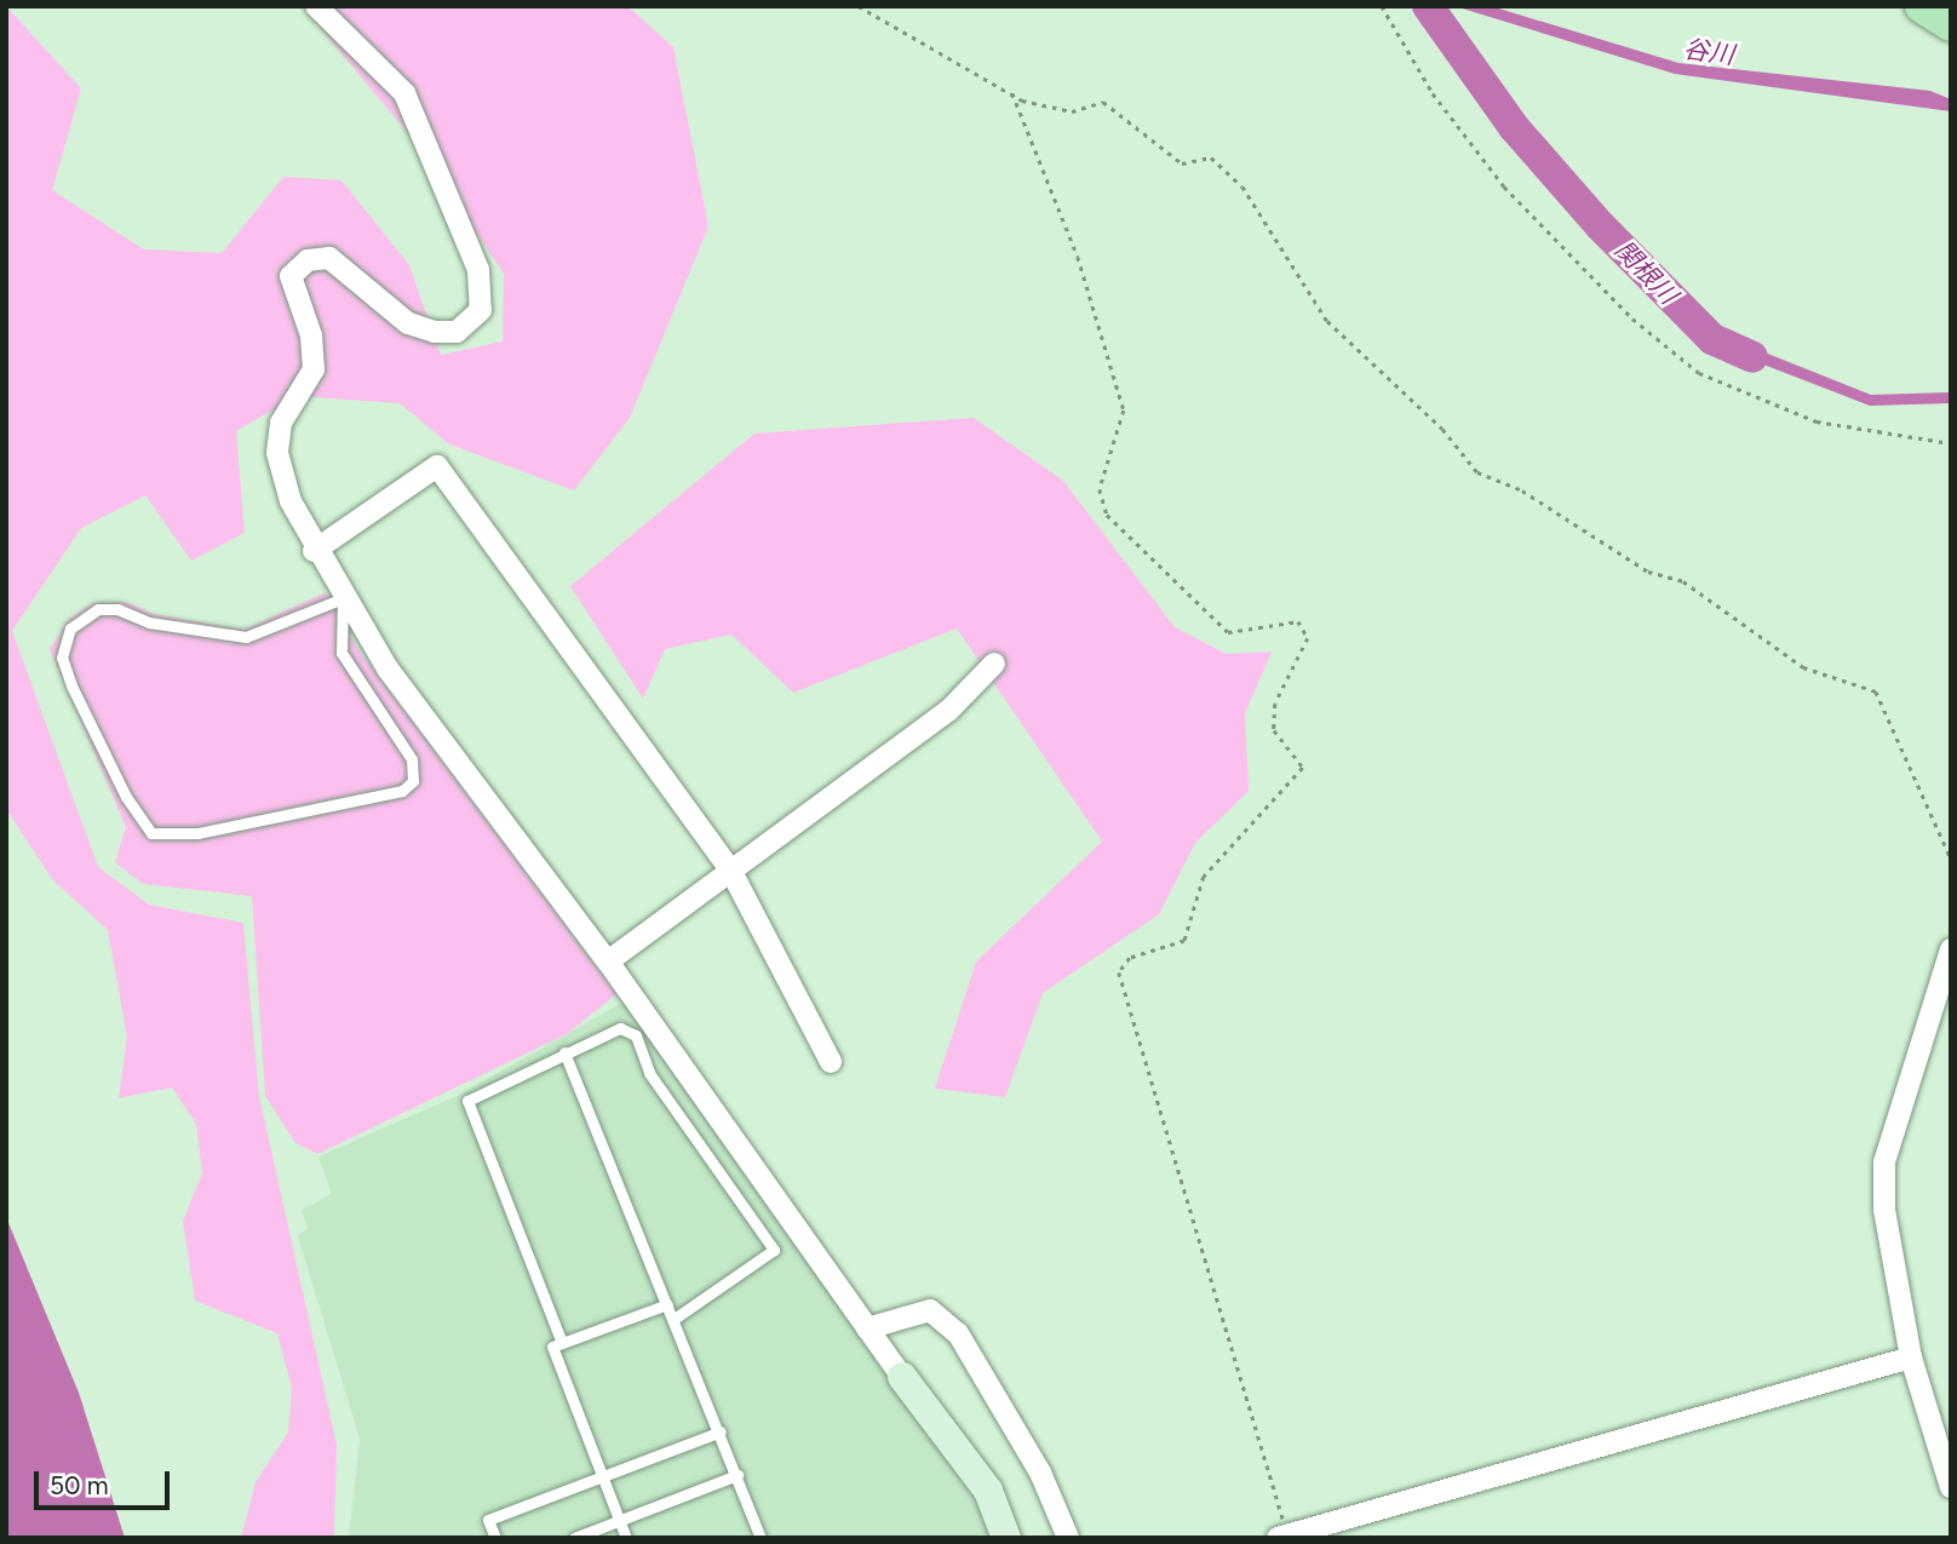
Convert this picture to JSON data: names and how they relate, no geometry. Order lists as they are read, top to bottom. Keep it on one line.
{"water":["谷川","関根川"],"scale_bar":"50 m"}
